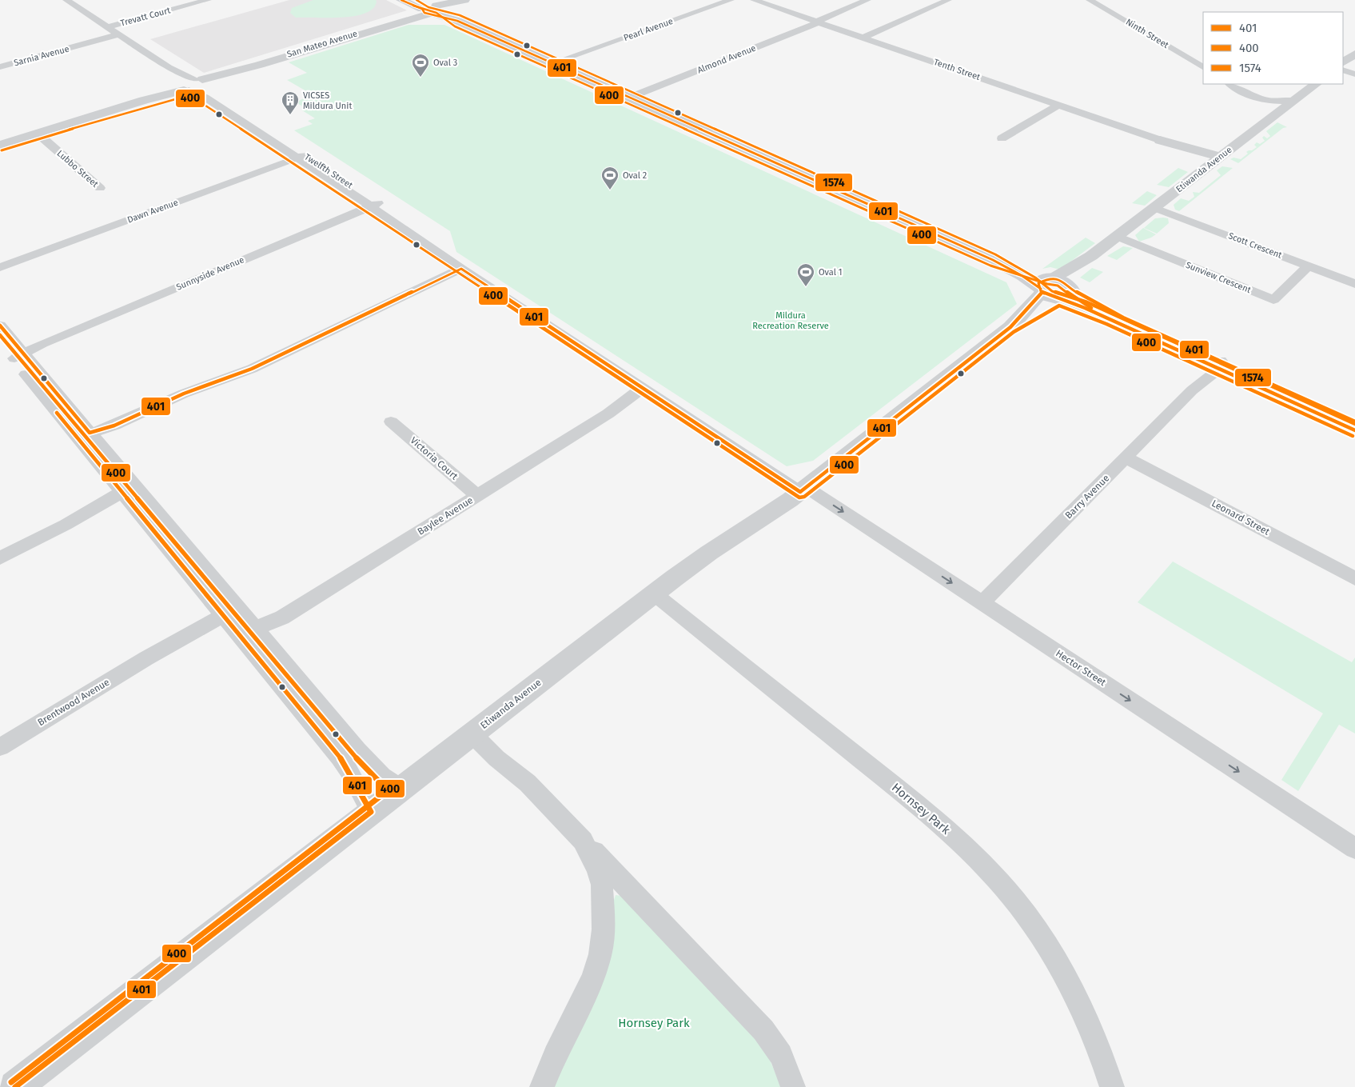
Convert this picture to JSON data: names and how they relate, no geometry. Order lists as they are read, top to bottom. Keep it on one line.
{"streets":{"street":["Trevatt Court","Pearl Avenue","Ninth Street","San Mateo Avenue","Sarnia Avenue","Almond Avenue","Tenth Street","Lubbo Street","Etiwanda Avenue","Twelfth Street","Dawn Avenue","Scott Crescent","Sunnyside Avenue","Sunview Crescent","Victoria Court","Barry Avenue","Baylee Avenue","Leonard Street","Hector Street","Brentwood Avenue","Hornsey Park"]},"crossings":[["Trevatt Court","Twelfth Street"],["San Mateo Avenue","Twelfth Street"],["Sarnia Avenue","Twelfth Street"],["Almond Avenue","Tenth Street"],["Tenth Street","Etiwanda Avenue"],["Etiwanda Avenue","Twelfth Street"],["Etiwanda Avenue","Scott Crescent"],["Etiwanda Avenue","Sunview Crescent"],["Etiwanda Avenue","Hector Street"],["Etiwanda Avenue","Hornsey Park"],["Twelfth Street","Dawn Avenue"],["Twelfth Street","Sunnyside Avenue"],["Twelfth Street","Baylee Avenue"],["Twelfth Street","Hector Street"],["Scott Crescent","Sunview Crescent"],["Victoria Court","Baylee Avenue"],["Barry Avenue","Leonard Street"],["Barry Avenue","Hector Street"]],"one_way":["Hector Street"],"parks":["Mildura Recreation Reserve","Hornsey Park"],"places":{"sports":["Oval 3","Oval 2","Oval 1"],"building":["VICSES Mildura Unit"]},"lines":["transit line 401","transit line 1574","transit line 400"],"legend":["401","400","1574"]}
